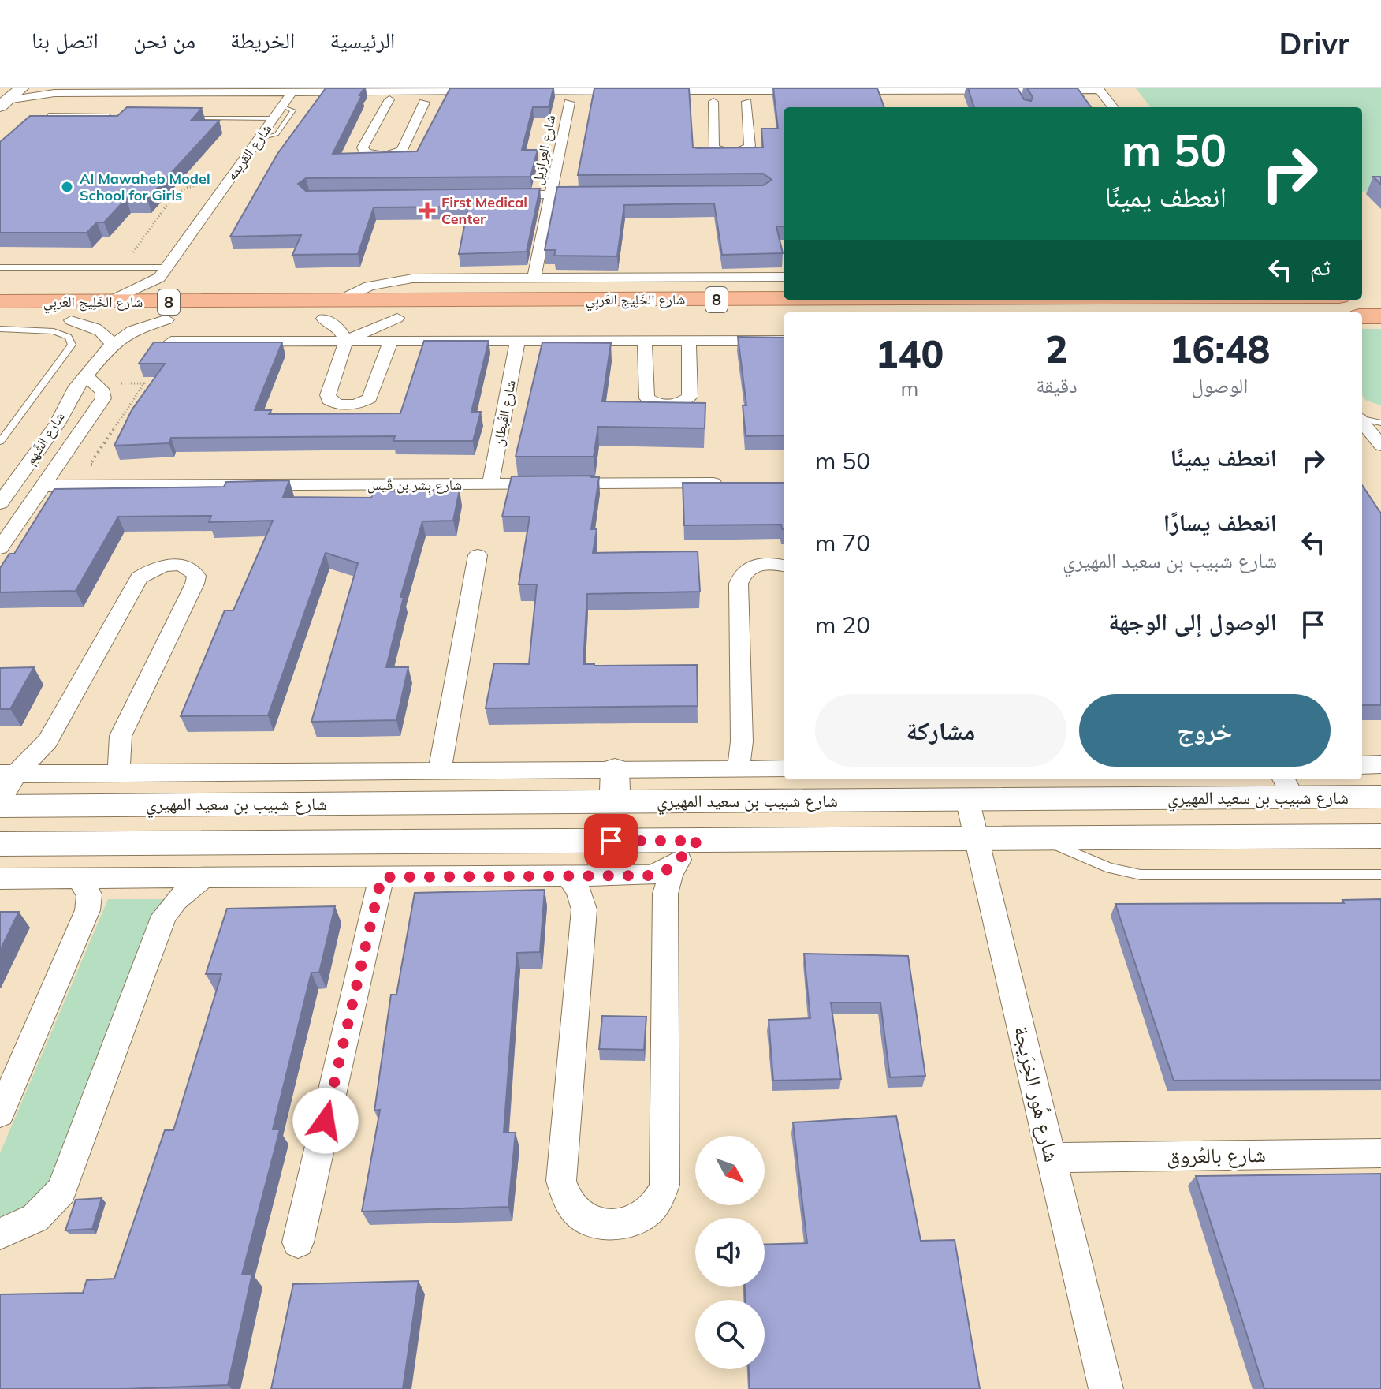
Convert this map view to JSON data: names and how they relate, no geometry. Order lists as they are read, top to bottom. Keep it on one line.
{"streets":{"highway":["شارع الخَلِيج العَربِي","8"],"street":["شارع العِرازِيل","شارع القريمه","شارع القُبطان","شارع الشَّهم","شارع بِشر بن قَيس","شارع شبيب بن سعيد المهيري","شارع هُور الخِرَيجة","شارع بالعُروق"]},"crossings":[["شارع القريمه","شارع الخَلِيج العَربِي"],["شارع الخَلِيج العَربِي","شارع الشَّهم"],["شارع القُبطان","شارع الشَّهم"],["شارع القُبطان","شارع بِشر بن قَيس"],["شارع شبيب بن سعيد المهيري","شارع هُور الخِرَيجة"],["شارع هُور الخِرَيجة","شارع بالعُروق"]],"places":{"other":["Al Mawaheb Model School for Girls"],"health":["First Medical Center"]},"north":"bottom right","page":{"header":"Drivr","nav":["الرئيسية","الخريطة","من نحن","اتصل بنا"],"turn":["50 m","انعطف يمينًا"],"then":"ثم","eta":["16:48","الوصول","2","دقيقة","140","m"],"list":[{"name":"انعطف يمينًا","value":"50 m"},{"name":"انعطف يسارًا","note":"شارع شبيب بن سعيد المهيري","value":"70 m"},{"name":"الوصول إلى الوجهة","value":"20 m"}],"buttons":["خروج","مشاركة"]}}
